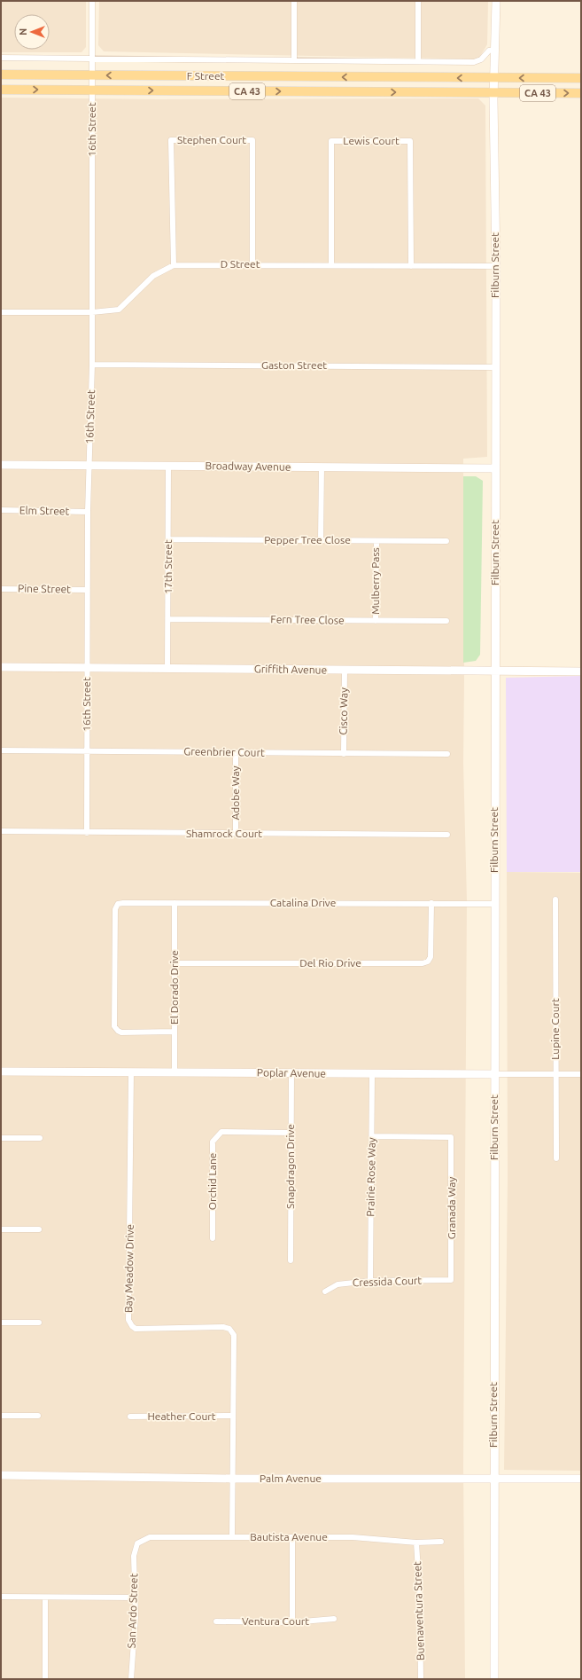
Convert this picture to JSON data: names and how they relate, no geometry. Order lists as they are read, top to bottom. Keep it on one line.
{"streets":{"main road":["F Street","CA 43"],"street":["16th Street","Stephen Court","Lewis Court","D Street","Filburn Street","Gaston Street","Broadway Avenue","Elm Street","Pepper Tree Close","17th Street","Mulberry Pass","Pine Street","Fern Tree Close","Griffith Avenue","Cisco Way","Greenbrier Court","Adobe Way","Shamrock Court","Catalina Drive","Del Rio Drive","El Dorado Drive","Lupine Court","Poplar Avenue","Snapdragon Drive","Prairie Rose Way","Orchid Lane","Granada Way","Bay Meadow Drive","Cressida Court","Heather Court","Palm Avenue","Bautista Avenue","San Ardo Street","Buenaventura Street","Ventura Court"]},"crossings":[["F Street","CA 43"],["F Street","16th Street"],["F Street","Filburn Street"],["CA 43","Filburn Street"],["16th Street","D Street"],["16th Street","Gaston Street"],["16th Street","Broadway Avenue"],["16th Street","Elm Street"],["16th Street","Pine Street"],["16th Street","Griffith Avenue"],["16th Street","Greenbrier Court"],["16th Street","Shamrock Court"],["Stephen Court","D Street"],["Lewis Court","D Street"],["D Street","Filburn Street"],["Filburn Street","Gaston Street"],["Filburn Street","Broadway Avenue"],["Filburn Street","Griffith Avenue"],["Filburn Street","Catalina Drive"],["Filburn Street","Poplar Avenue"],["Filburn Street","Palm Avenue"],["Broadway Avenue","17th Street"],["Pepper Tree Close","17th Street"],["Pepper Tree Close","Mulberry Pass"],["17th Street","Fern Tree Close"],["17th Street","Griffith Avenue"],["Mulberry Pass","Fern Tree Close"],["Griffith Avenue","Cisco Way"],["Cisco Way","Greenbrier Court"],["Greenbrier Court","Adobe Way"],["Adobe Way","Shamrock Court"],["Catalina Drive","Del Rio Drive"],["Catalina Drive","El Dorado Drive"],["Del Rio Drive","El Dorado Drive"],["El Dorado Drive","Poplar Avenue"],["Lupine Court","Poplar Avenue"],["Poplar Avenue","Snapdragon Drive"],["Poplar Avenue","Prairie Rose Way"],["Poplar Avenue","Bay Meadow Drive"],["Snapdragon Drive","Orchid Lane"],["Prairie Rose Way","Granada Way"],["Prairie Rose Way","Cressida Court"],["Granada Way","Cressida Court"],["Bay Meadow Drive","Heather Court"],["Bay Meadow Drive","Palm Avenue"],["Bay Meadow Drive","Bautista Avenue"],["Bautista Avenue","San Ardo Street"],["Bautista Avenue","Buenaventura Street"]],"north":"left"}
